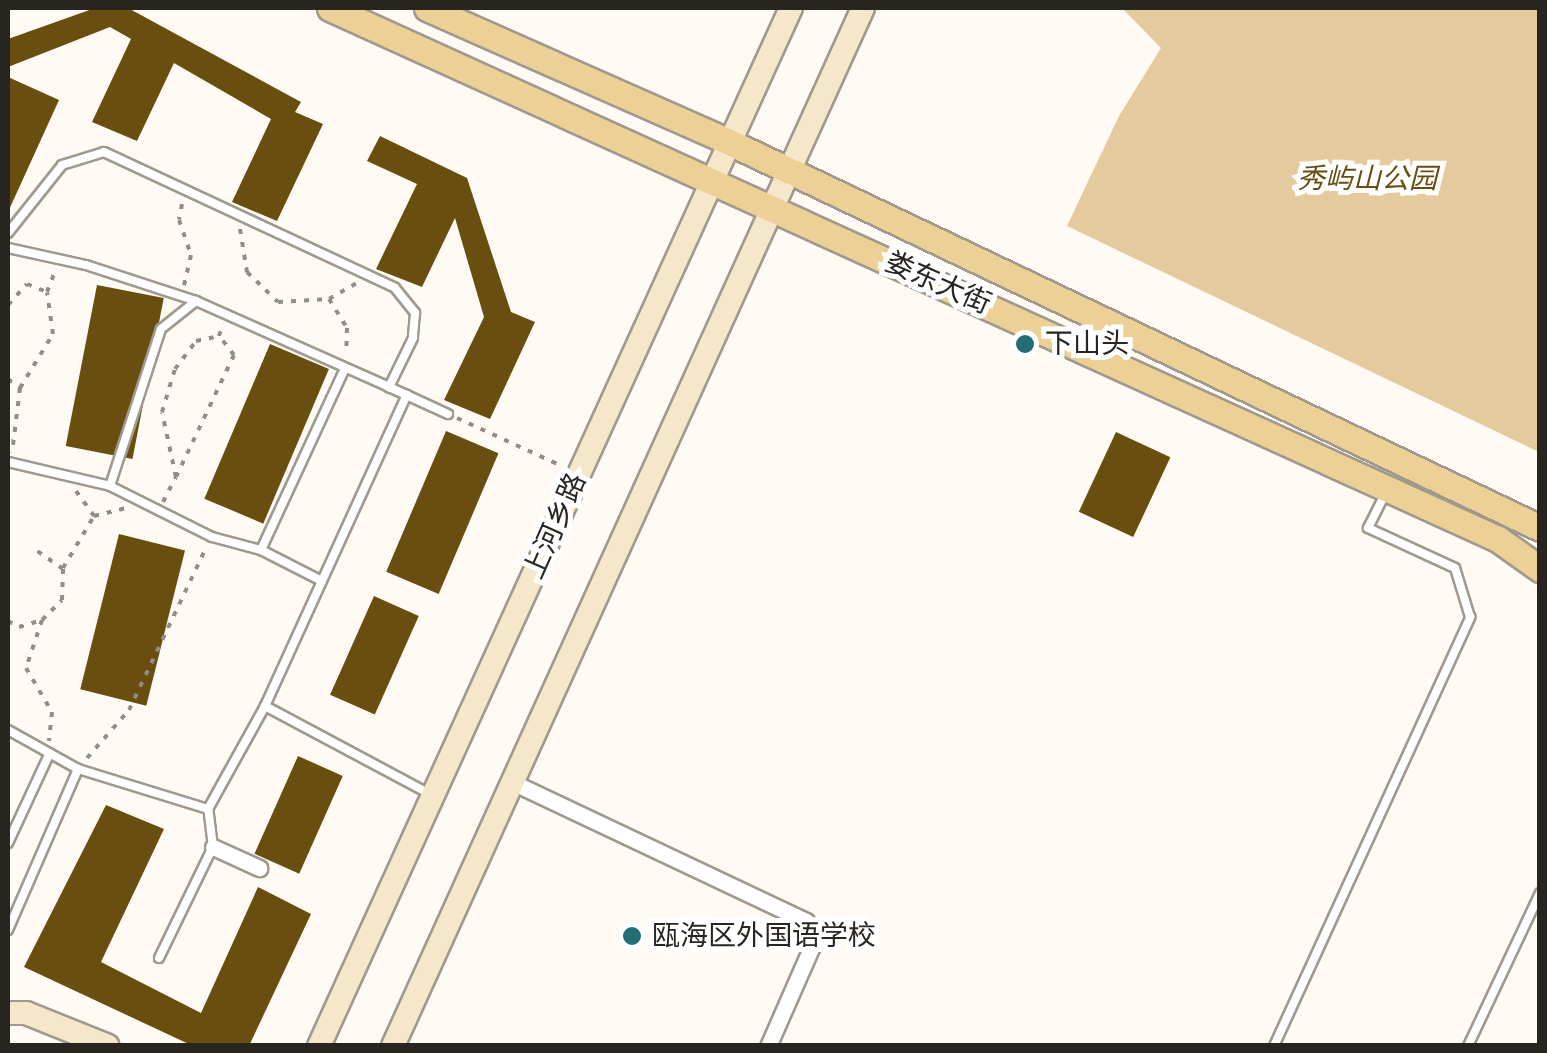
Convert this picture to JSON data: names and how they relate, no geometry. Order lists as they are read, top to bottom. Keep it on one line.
{"streets":{"main road":["娄东大街","上河乡路"]},"crossings":[["娄东大街","上河乡路"]],"parks":["秀屿山公园"],"places":["下山头","瓯海区外国语学校"]}
